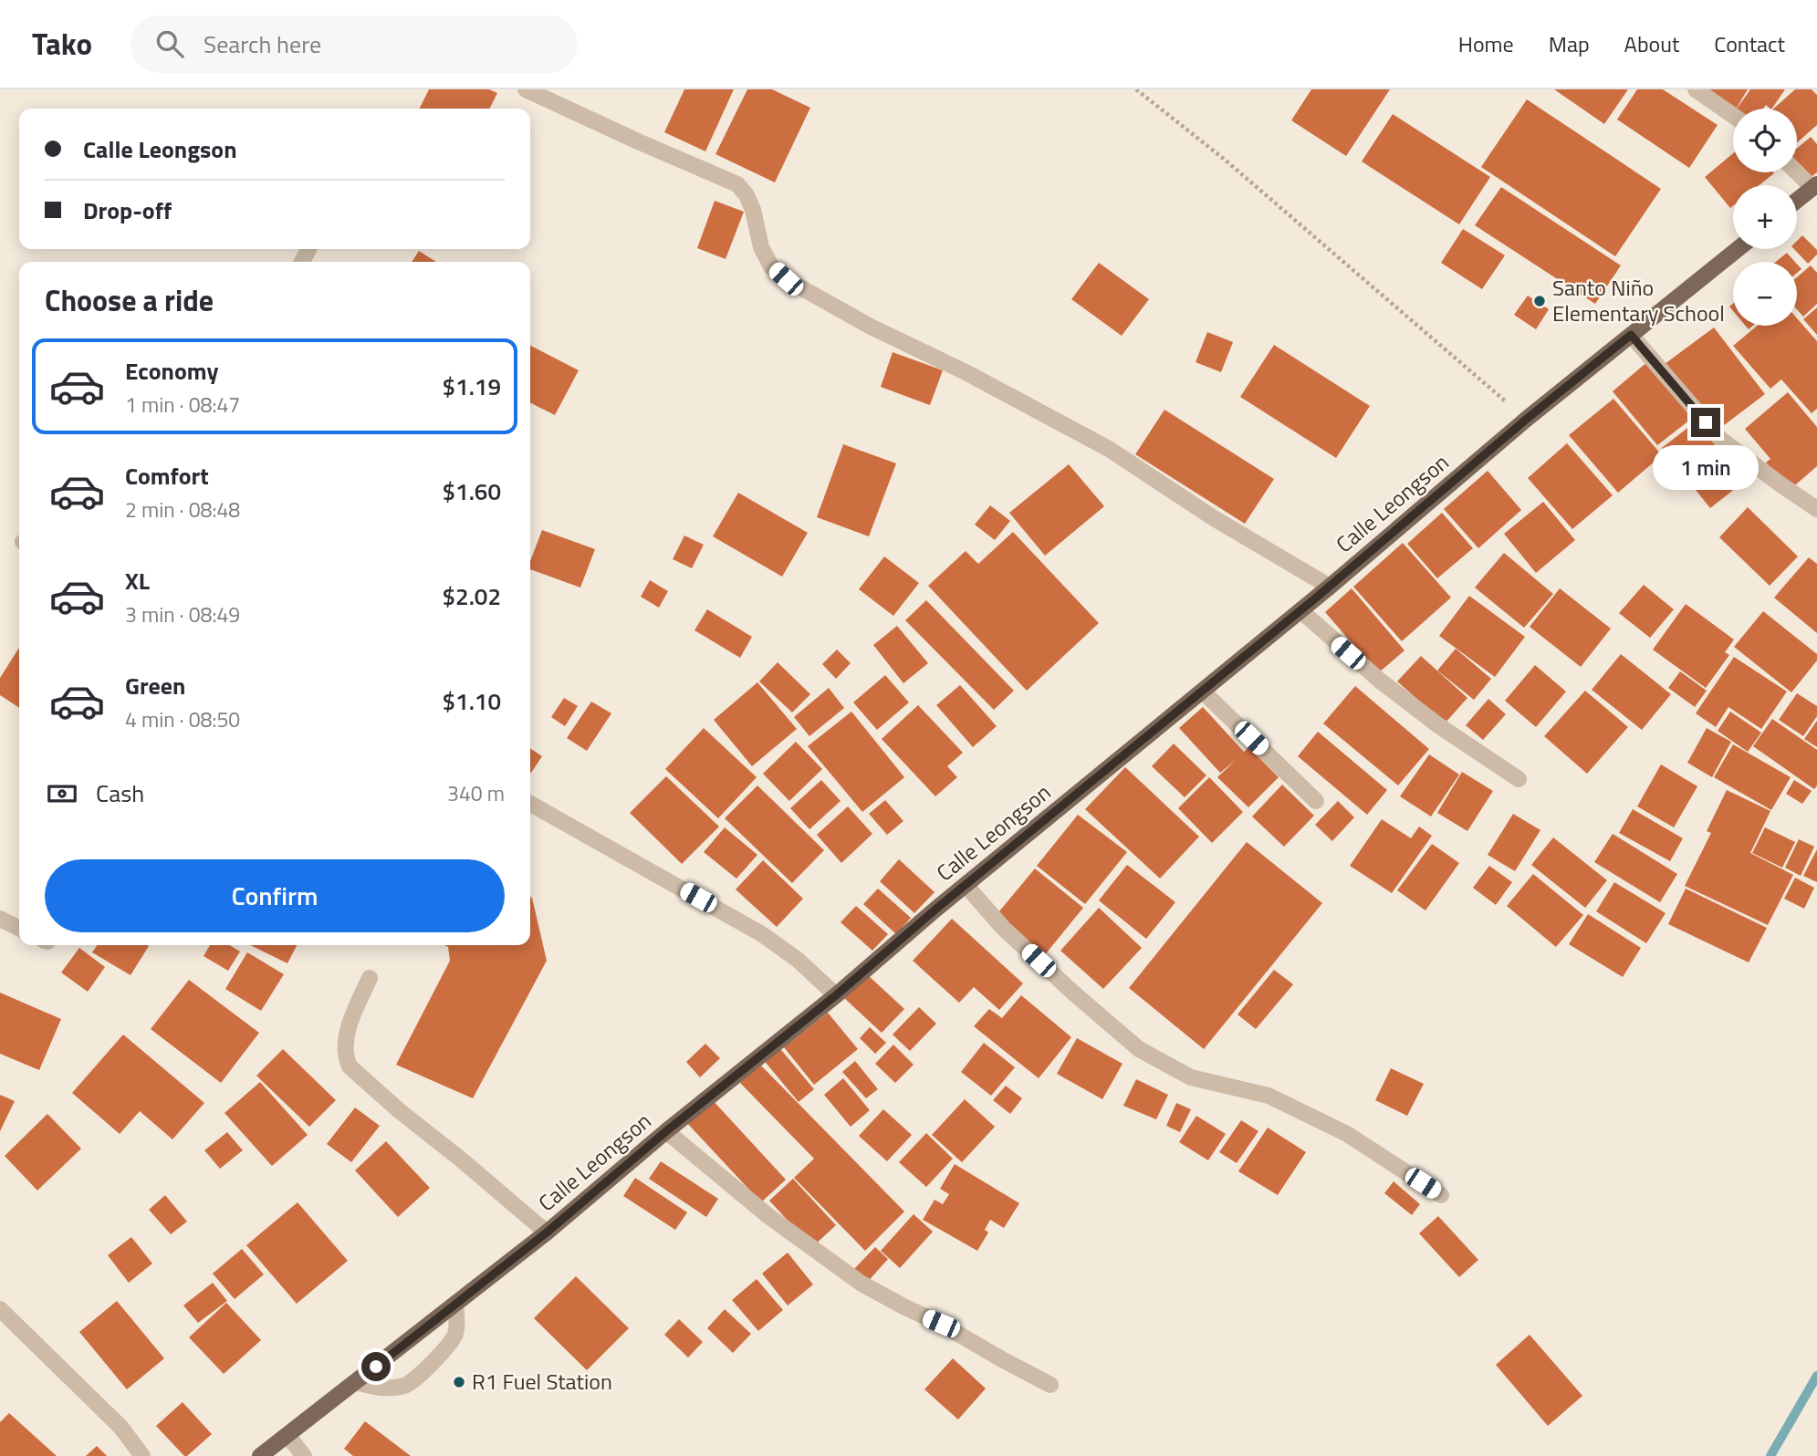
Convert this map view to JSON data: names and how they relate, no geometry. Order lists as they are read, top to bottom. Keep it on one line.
{"streets":{"main road":["Calle Leongson"]},"places":["Santo Niño Elementary School","R1 Fuel Station"],"page":{"header":"Tako","search":"Search here","nav":["Home","Map","About","Contact"],"map_buttons":["+","−"],"banner":["Calle Leongson","Drop-off"],"heading":"Choose a ride","list":[{"name":"Economy","note":"1 min · 08:47","value":"$1.19"},{"name":"Comfort","note":"2 min · 08:48","value":"$1.60"},{"name":"XL","note":"3 min · 08:49","value":"$2.02"},{"name":"Green","note":"4 min · 08:50","value":"$1.10"}],"bubble":"1 min","pay":["Cash","340 m"],"buttons":"Confirm"}}
